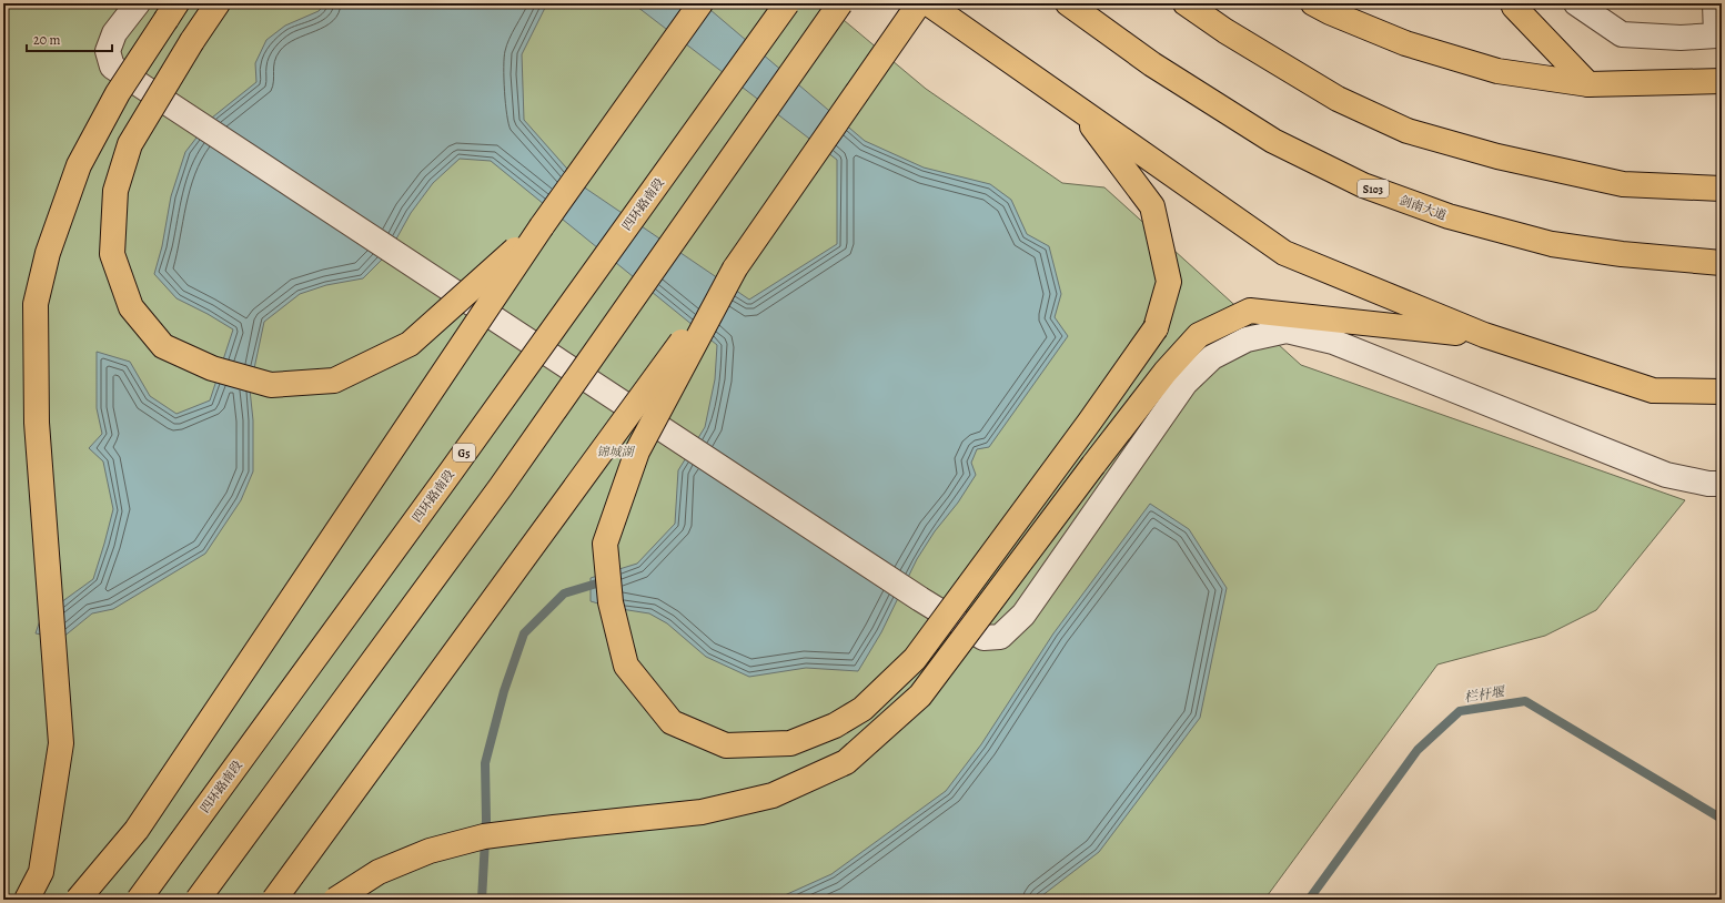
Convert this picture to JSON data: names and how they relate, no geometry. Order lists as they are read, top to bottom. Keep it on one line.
{"streets":{"highway":["S103","四环路南段","剑南大道","G5"]},"water":["栏杆堰"],"parks":["锦城湖"],"scale_bar":"20 m"}
